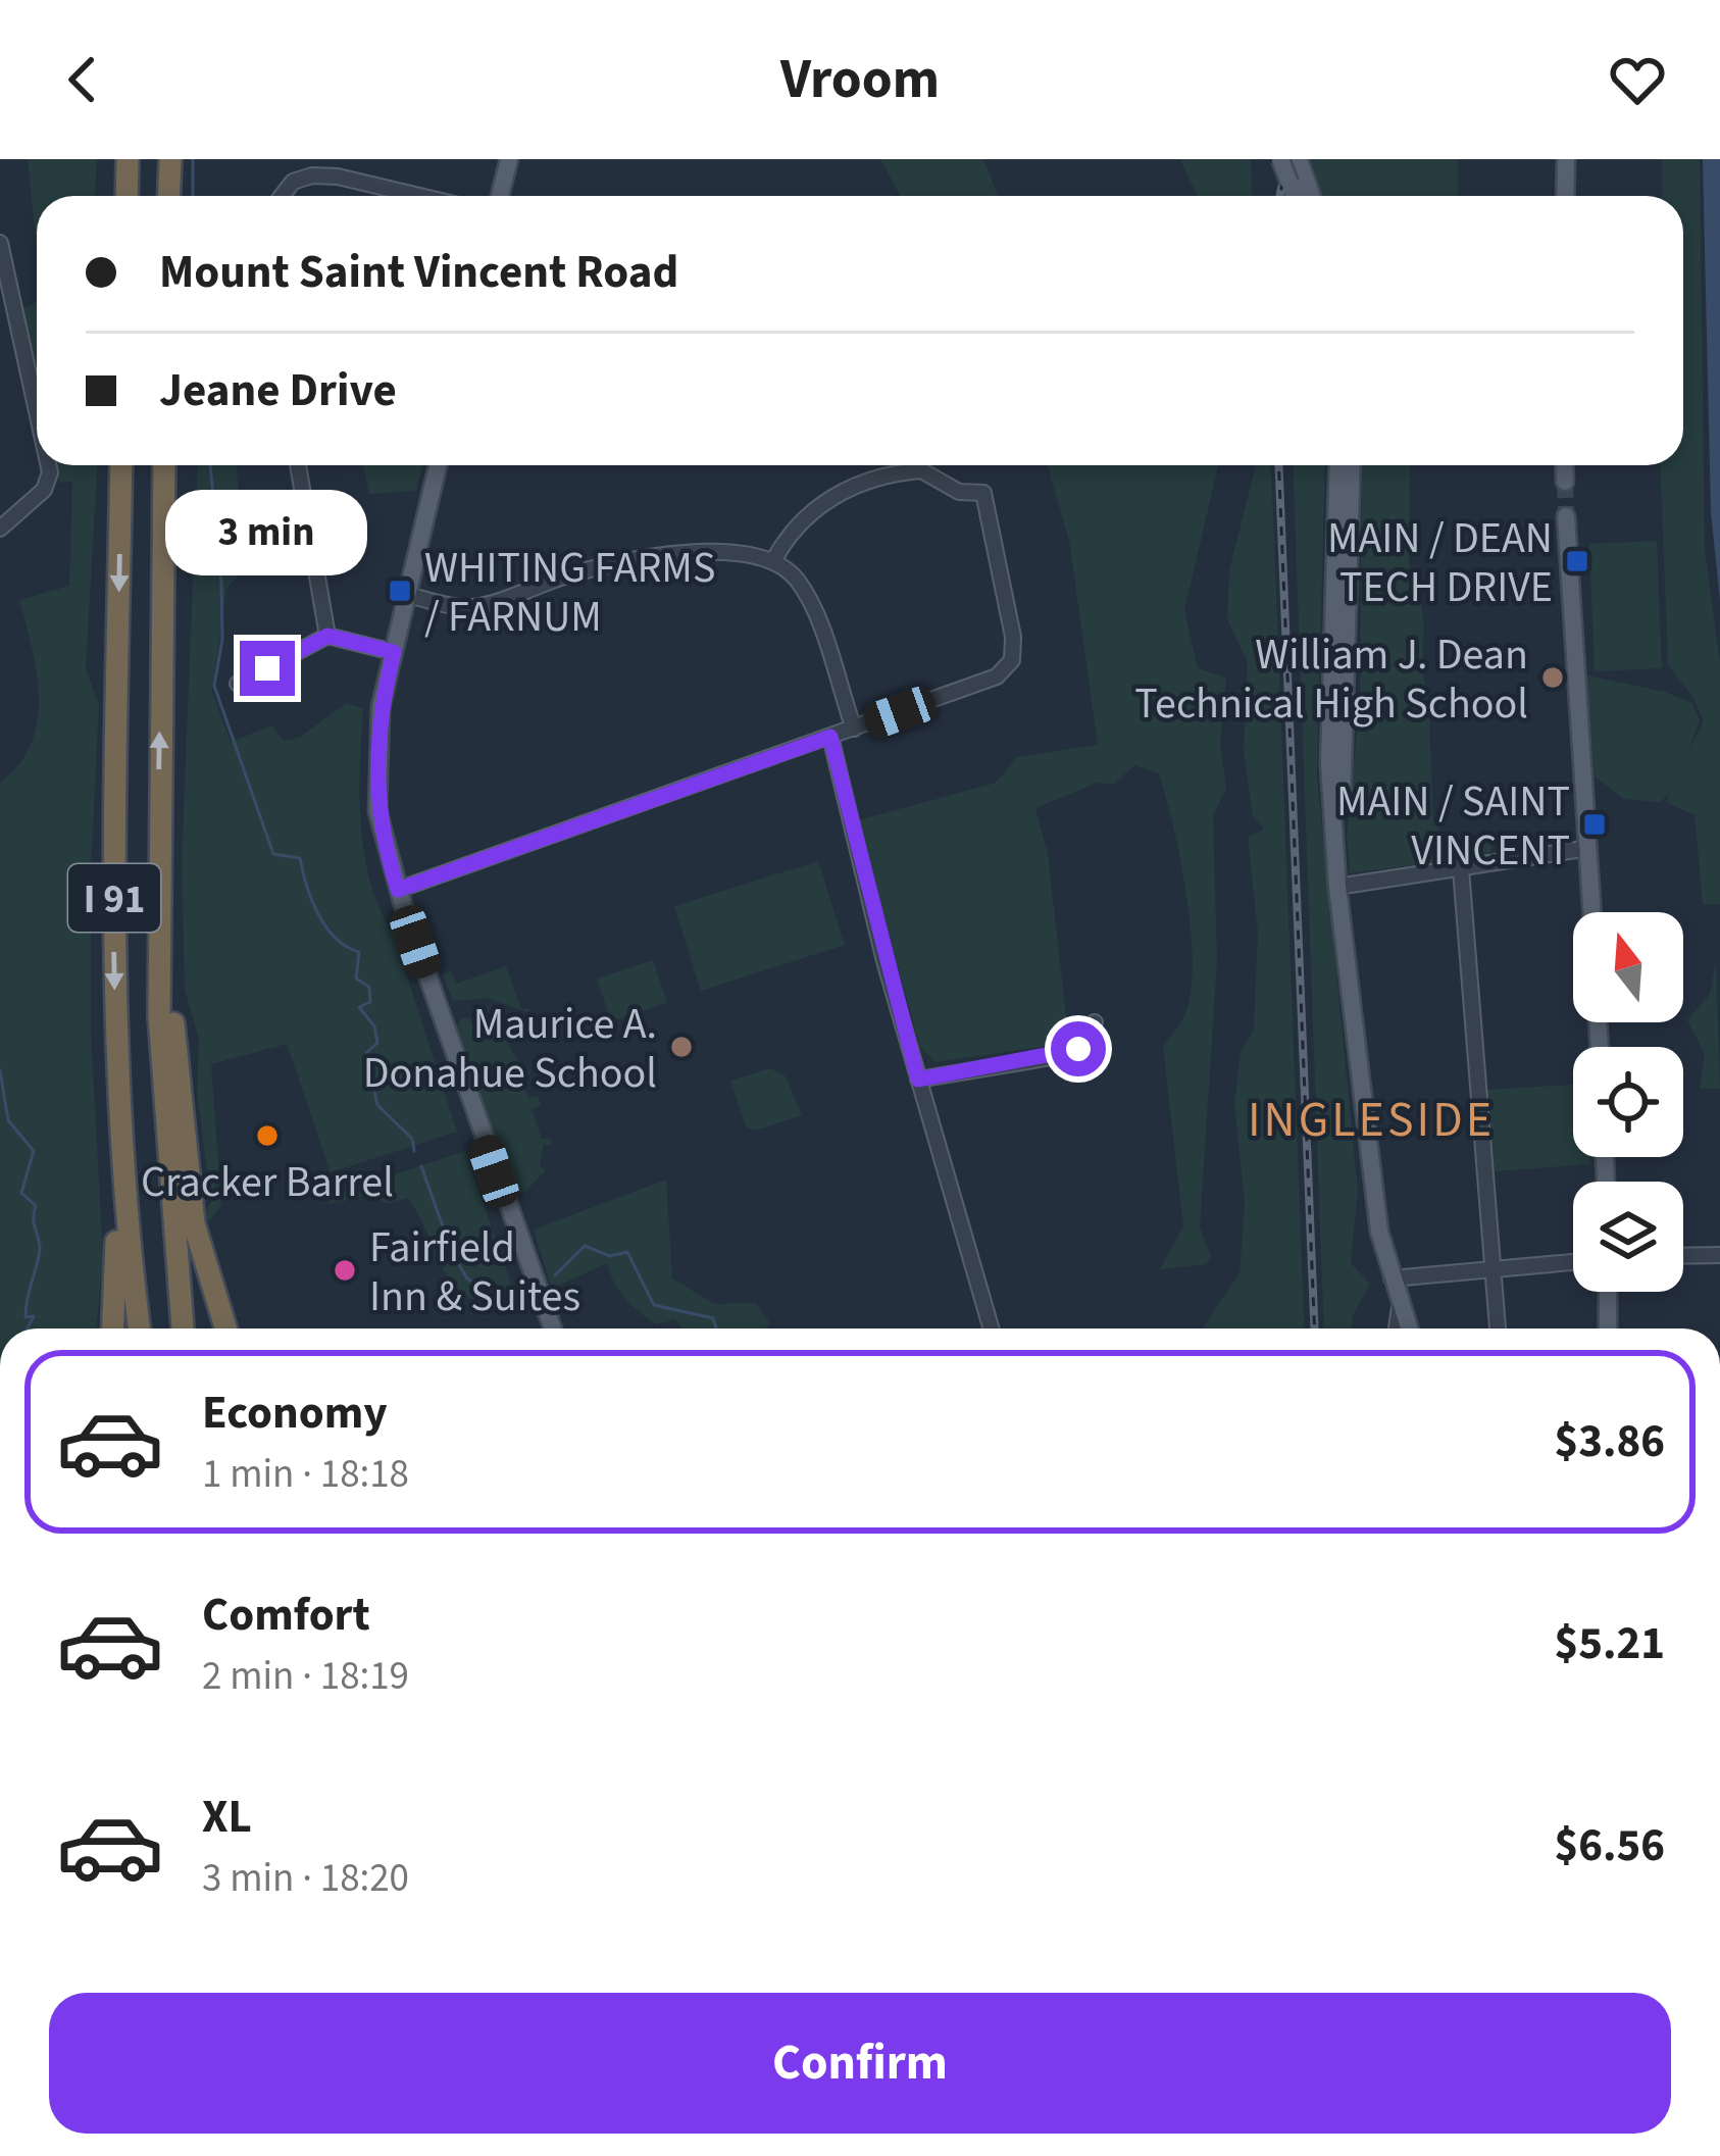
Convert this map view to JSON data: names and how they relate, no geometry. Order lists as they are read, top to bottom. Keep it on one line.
{"streets":{"highway":["I 91"]},"districts":["INGLESIDE"],"places":{"transit":["MAIN / DEAN TECH DRIVE","WHITING FARMS / FARNUM","MAIN / SAINT VINCENT"],"other":["William J. Dean Technical High School","Maurice A. Donahue School","Cracker Barrel","Fairfield Inn & Suites"]},"north":"top","page":{"header":"Vroom","banner":["Mount Saint Vincent Road","Jeane Drive"],"bubble":"3 min","list":[{"name":"Economy","note":"1 min · 18:18","value":"$3.86"},{"name":"Comfort","note":"2 min · 18:19","value":"$5.21"},{"name":"XL","note":"3 min · 18:20","value":"$6.56"}],"buttons":"Confirm"}}
